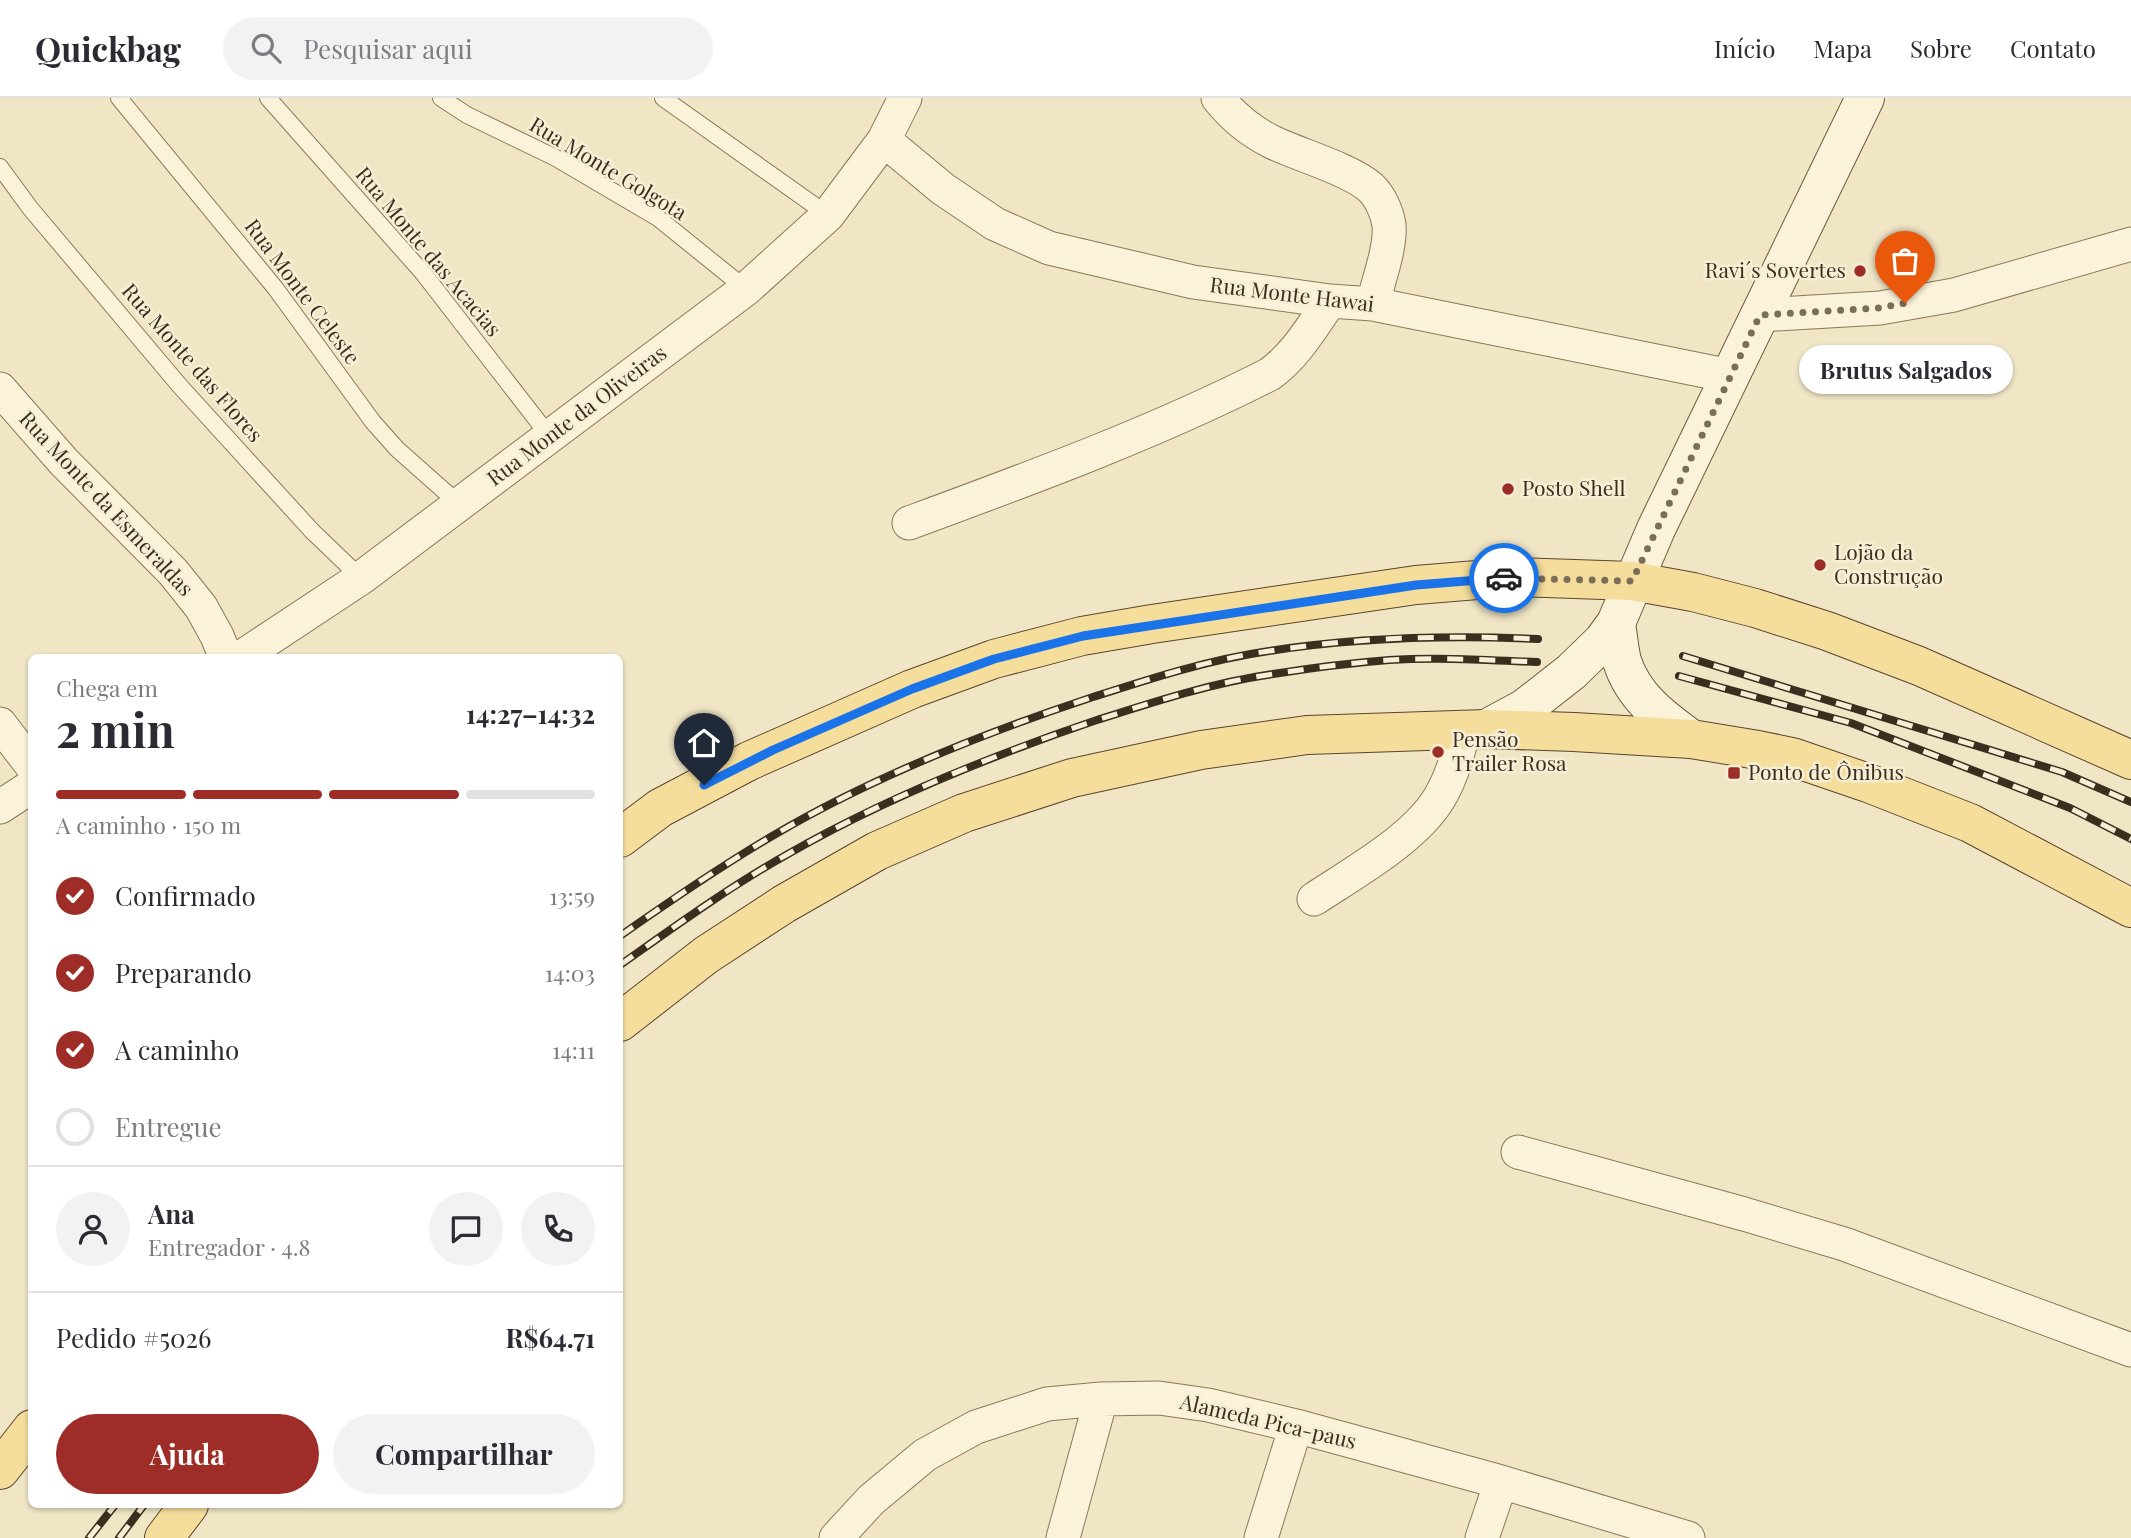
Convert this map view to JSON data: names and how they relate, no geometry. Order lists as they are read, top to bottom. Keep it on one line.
{"streets":{"street":["Rua Monte Hawai","Rua Monte da Oliveiras","Rua Monte da Esmeraldas","Alameda Pica-paus"],"lane":["Rua Monte Golgota","Rua Monte das Acacias","Rua Monte Celeste","Rua Monte das Flores"]},"crossings":[["Rua Monte Golgota","Rua Monte da Oliveiras"],["Rua Monte das Acacias","Rua Monte da Oliveiras"],["Rua Monte Celeste","Rua Monte da Oliveiras"],["Rua Monte Hawai","Rua Monte da Oliveiras"],["Rua Monte das Flores","Rua Monte da Oliveiras"]],"places":{"other":["Ravi´s Sovertes","Brutus Salgados","Posto Shell","Lojão da Construção","Pensão Trailer Rosa"],"transit":["Ponto de Ônibus"]},"page":{"header":"Quickbag","search":"Pesquisar aqui","nav":["Início","Mapa","Sobre","Contato"],"bubble":"Brutus Salgados","heading":["2 min","Chega em","14:27–14:32"],"panel":["Ana","Entregador · 4.8","Pedido #5026","R$64.71"],"bar":"A caminho · 150 m","list":[["Confirmado","13:59"],["Preparando","14:03"],["A caminho","14:11"],"Entregue"],"buttons":["Ajuda","Compartilhar"]}}
